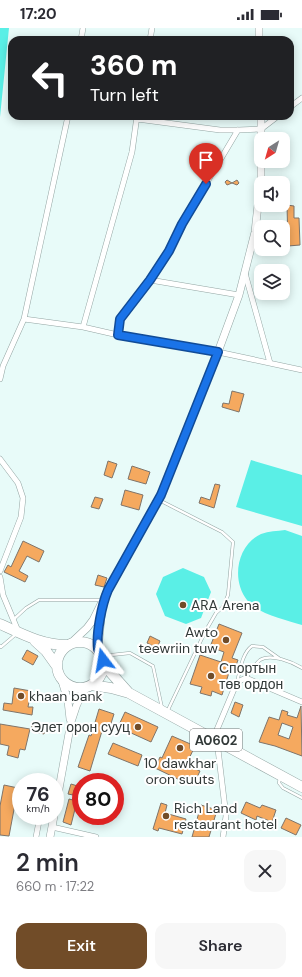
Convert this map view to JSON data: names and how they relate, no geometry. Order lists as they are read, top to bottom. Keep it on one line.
{"streets":{"highway":["A0602"]},"places":["ARA Arena","Awto teewriin tuw","Спортын төв ордон","khaan bank","Элет орон сууц","10 dawkhar oron suuts","Rich Land restaurant hotel"],"north":"bottom left","page":{"status":"17:20","turn":["360 m","Turn left"],"speed":"76 km/h","limit":"80","heading":["2 min","660 m · 17:22"],"buttons":["Exit","Share"]}}
